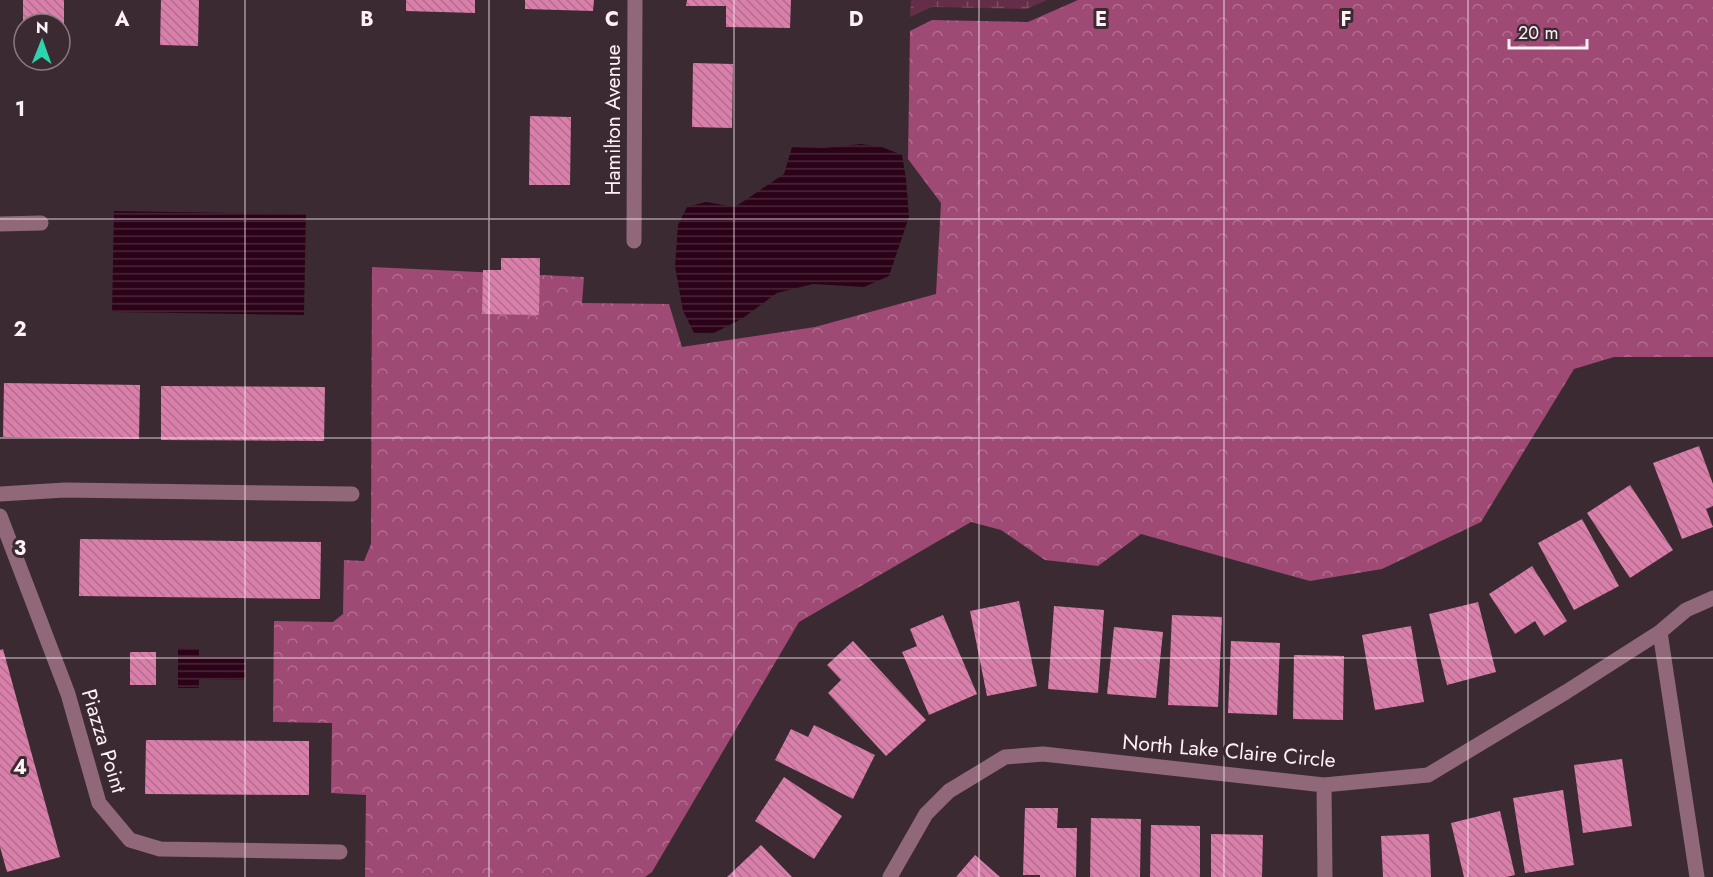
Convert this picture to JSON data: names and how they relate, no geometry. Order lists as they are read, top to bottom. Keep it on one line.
{"streets":{"street":["Hamilton Avenue","Piazza Point","North Lake Claire Circle"]},"scale_bar":"20 m","north":"top","grid":{"columns":["A","B","C","D","E","F"],"rows":["1","2","3","4"]}}
